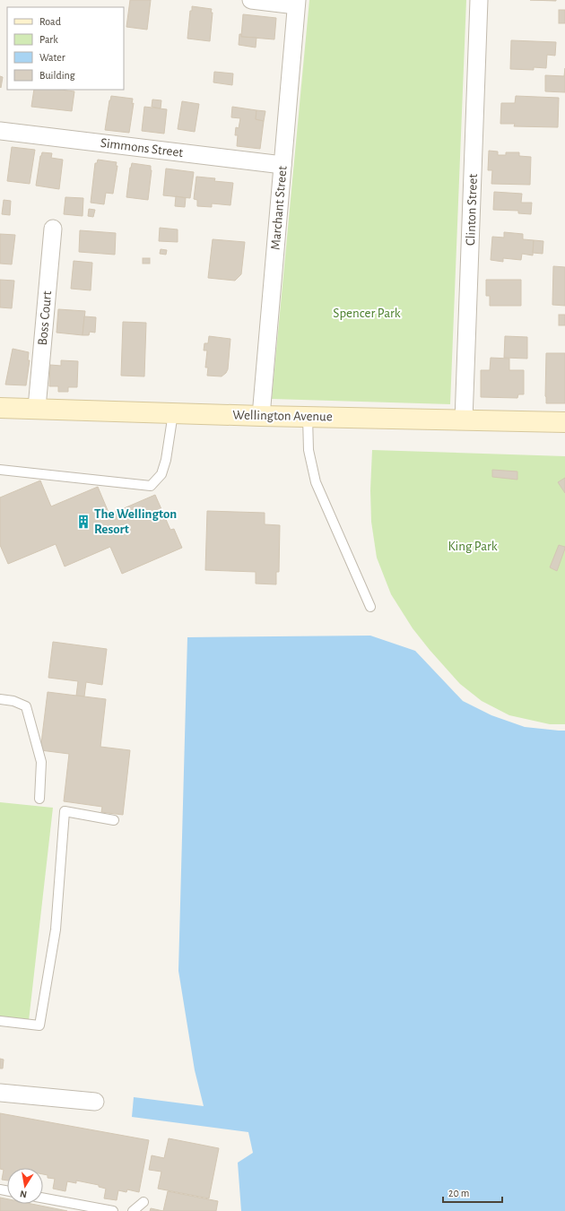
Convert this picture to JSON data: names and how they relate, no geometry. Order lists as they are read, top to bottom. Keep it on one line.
{"streets":{"main road":["Wellington Avenue"],"street":["Simmons Street","Marchant Street","Clinton Street","Boss Court"]},"crossings":[["Simmons Street","Marchant Street"],["Marchant Street","Wellington Avenue"],["Clinton Street","Wellington Avenue"],["Boss Court","Wellington Avenue"]],"parks":["Spencer Park","King Park"],"places":{"building":["The Wellington Resort"]},"legend":["Road","Park","Water","Building"],"scale_bar":"20 m","north":"bottom"}
